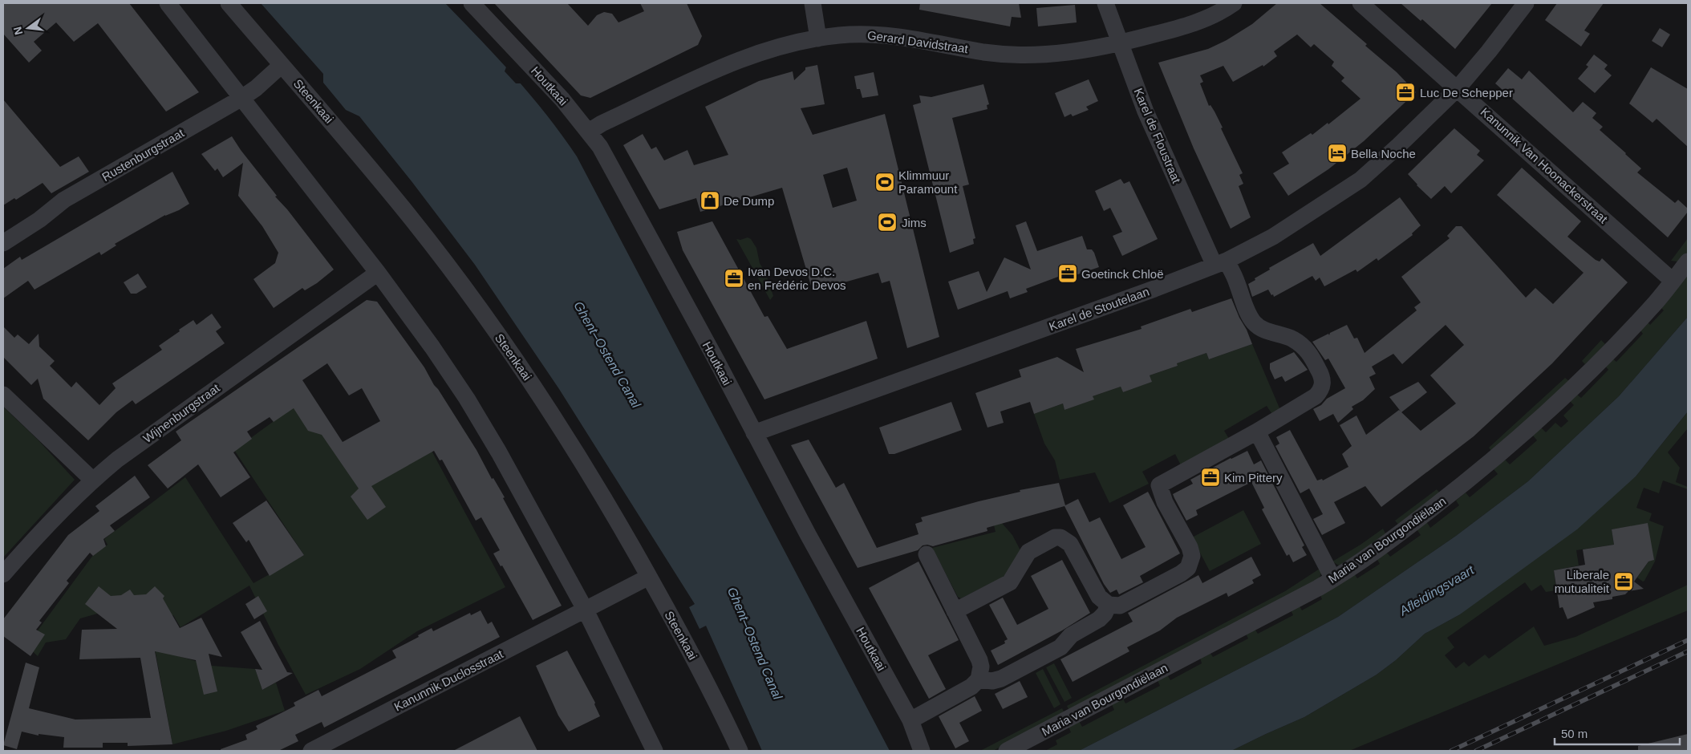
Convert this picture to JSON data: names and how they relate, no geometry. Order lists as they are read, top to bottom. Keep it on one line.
{"streets":{"street":["Gerard Davidstraat","Houtkaai","Steenkaai","Karel de Floustraat","Rustenburgstraat","Kanunnik Van Hoonackerstraat","Karel de Stoutelaan","Wijnenburgstraat","Maria van Bourgondiëlaan","Kanunnik Duclosstraat"]},"crossings":[["Gerard Davidstraat","Houtkaai"],["Gerard Davidstraat","Karel de Floustraat"],["Houtkaai","Karel de Stoutelaan"],["Steenkaai","Rustenburgstraat"],["Steenkaai","Kanunnik Duclosstraat"],["Karel de Floustraat","Karel de Stoutelaan"],["Kanunnik Van Hoonackerstraat","Karel de Stoutelaan"],["Kanunnik Van Hoonackerstraat","Maria van Bourgondiëlaan"]],"water":["Ghent–Ostend Canal","Afleidingsvaart"],"places":{"office":["Luc De Schepper","Goetinck Chloë","Ivan Devos D.C. en Frédéric Devos","Kim Pittery","Liberale mutualiteit"],"hotel":["Bella Noche"],"sports":["Klimmuur Paramount","Jims"],"shop":["De Dump"]},"scale_bar":"50 m","north":"left"}
